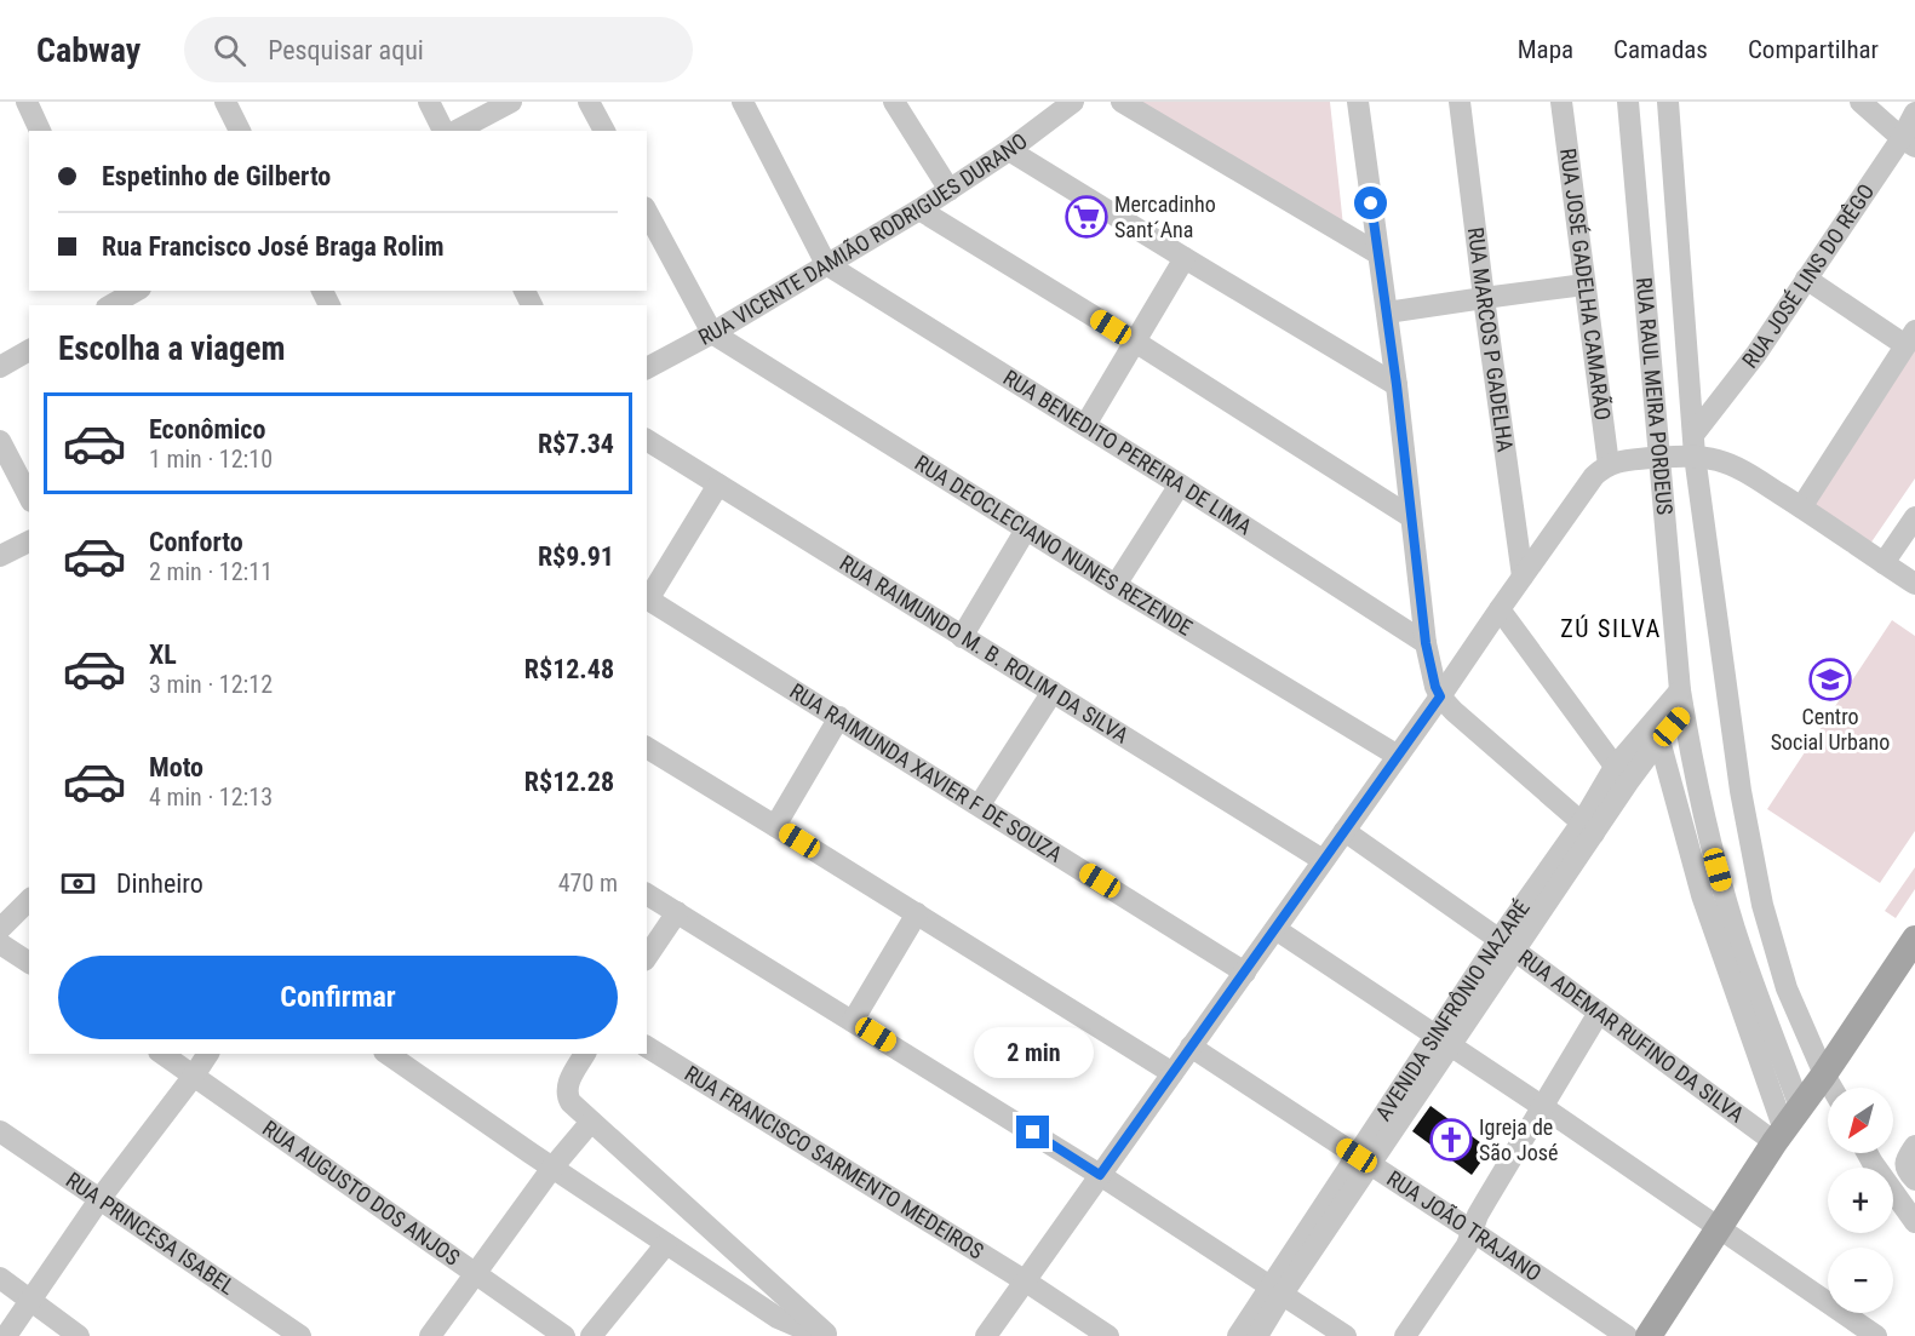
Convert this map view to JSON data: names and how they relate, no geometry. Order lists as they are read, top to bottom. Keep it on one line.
{"streets":{"street":["RUA VICENTE DAMIÃO RODRIGUES DURANO","RUA JOSÉ LINS DO RÊGO","RUA JOSÉ GADELHA CAMARÃO","RUA MARCOS P GADELHA","RUA RAUL MEIRA PORDEUS","RUA BENEDITO PEREIRA DE LIMA","RUA DEOCLECIANO NUNES REZENDE","RUA RAIMUNDO M. B. ROLIM DA SILVA","RUA RAIMUNDA XAVIER F DE SOUZA","AVENIDA SINFRÔNIO NAZARÉ","RUA ADEMAR RUFINO DA SILVA","RUA FRANCISCO SARMENTO MEDEIROS","RUA AUGUSTO DOS ANJOS","RUA JOÃO TRAJANO","RUA PRINCESA ISABEL"]},"crossings":[["RUA VICENTE DAMIÃO RODRIGUES DURANO","RUA BENEDITO PEREIRA DE LIMA"],["RUA VICENTE DAMIÃO RODRIGUES DURANO","RUA DEOCLECIANO NUNES REZENDE"],["RUA RAUL MEIRA PORDEUS","AVENIDA SINFRÔNIO NAZARÉ"],["AVENIDA SINFRÔNIO NAZARÉ","RUA ADEMAR RUFINO DA SILVA"],["AVENIDA SINFRÔNIO NAZARÉ","RUA JOÃO TRAJANO"]],"districts":["ZÚ SILVA"],"places":{"supermarket":["Mercadinho Sant´Ana"],"school or university":["Centro Social Urbano"],"church":["Igreja de São José"]},"north":"bottom left","page":{"header":"Cabway","search":"Pesquisar aqui","nav":["Mapa","Camadas","Compartilhar"],"banner":["Espetinho de Gilberto","Rua Francisco José Braga Rolim"],"heading":"Escolha a viagem","list":[{"name":"Econômico","note":"1 min · 12:10","value":"R$7.34"},{"name":"Conforto","note":"2 min · 12:11","value":"R$9.91"},{"name":"XL","note":"3 min · 12:12","value":"R$12.48"},{"name":"Moto","note":"4 min · 12:13","value":"R$12.28"}],"pay":["Dinheiro","470 m"],"buttons":"Confirmar","bubble":"2 min","map_buttons":["+","−"]}}
